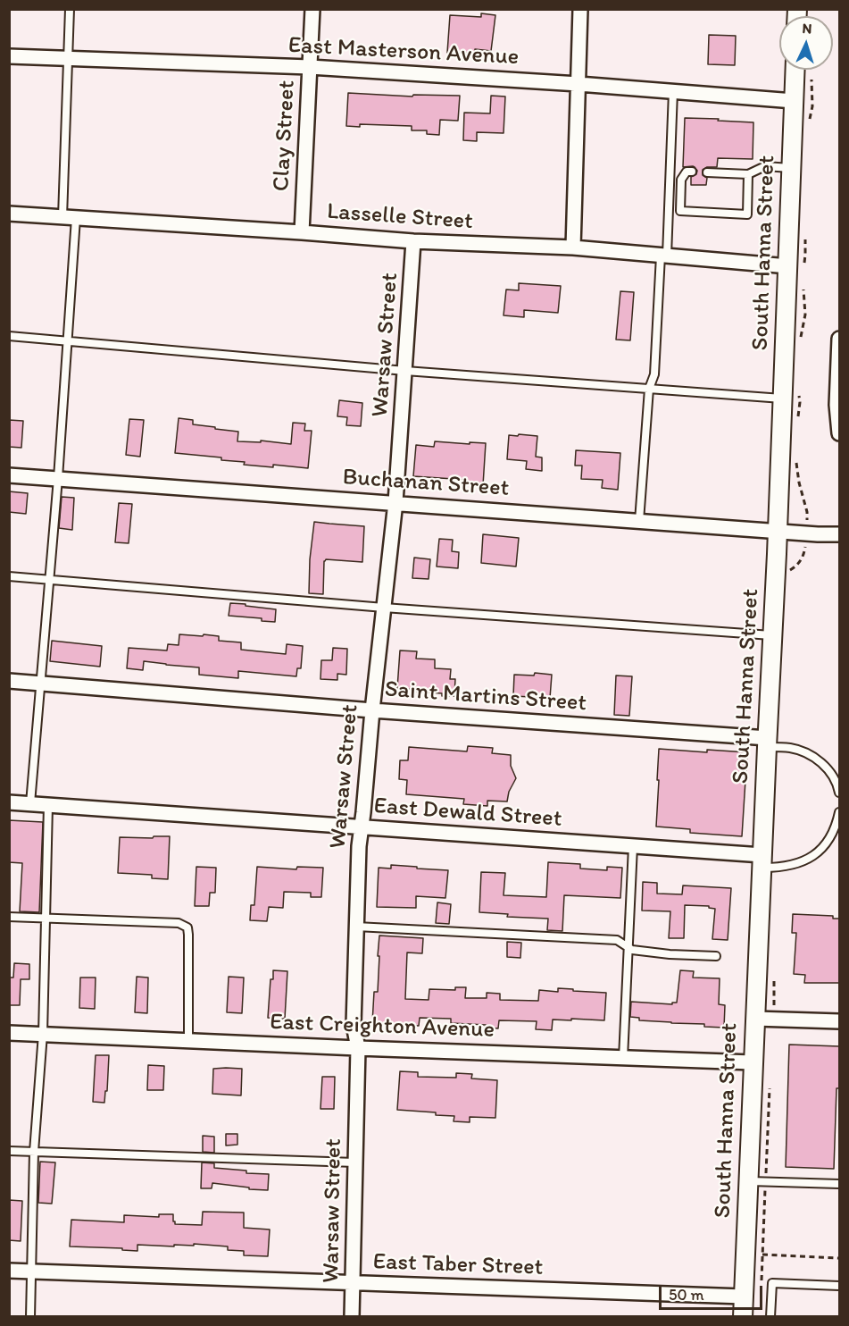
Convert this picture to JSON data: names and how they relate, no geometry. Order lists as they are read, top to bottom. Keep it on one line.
{"streets":{"street":["East Masterson Avenue","Clay Street","Lasselle Street","South Hanna Street","Warsaw Street","Buchanan Street","Saint Martins Street","East Dewald Street","East Creighton Avenue","East Taber Street"]},"crossings":[["East Masterson Avenue","Clay Street"],["East Masterson Avenue","South Hanna Street"],["Clay Street","Lasselle Street"],["Lasselle Street","South Hanna Street"],["Lasselle Street","Warsaw Street"],["South Hanna Street","Buchanan Street"],["South Hanna Street","Saint Martins Street"],["South Hanna Street","East Dewald Street"],["South Hanna Street","East Creighton Avenue"],["South Hanna Street","East Taber Street"],["Warsaw Street","Buchanan Street"],["Warsaw Street","Saint Martins Street"],["Warsaw Street","East Dewald Street"],["Warsaw Street","East Creighton Avenue"],["Warsaw Street","East Taber Street"]],"scale_bar":"50 m","north":"top"}
